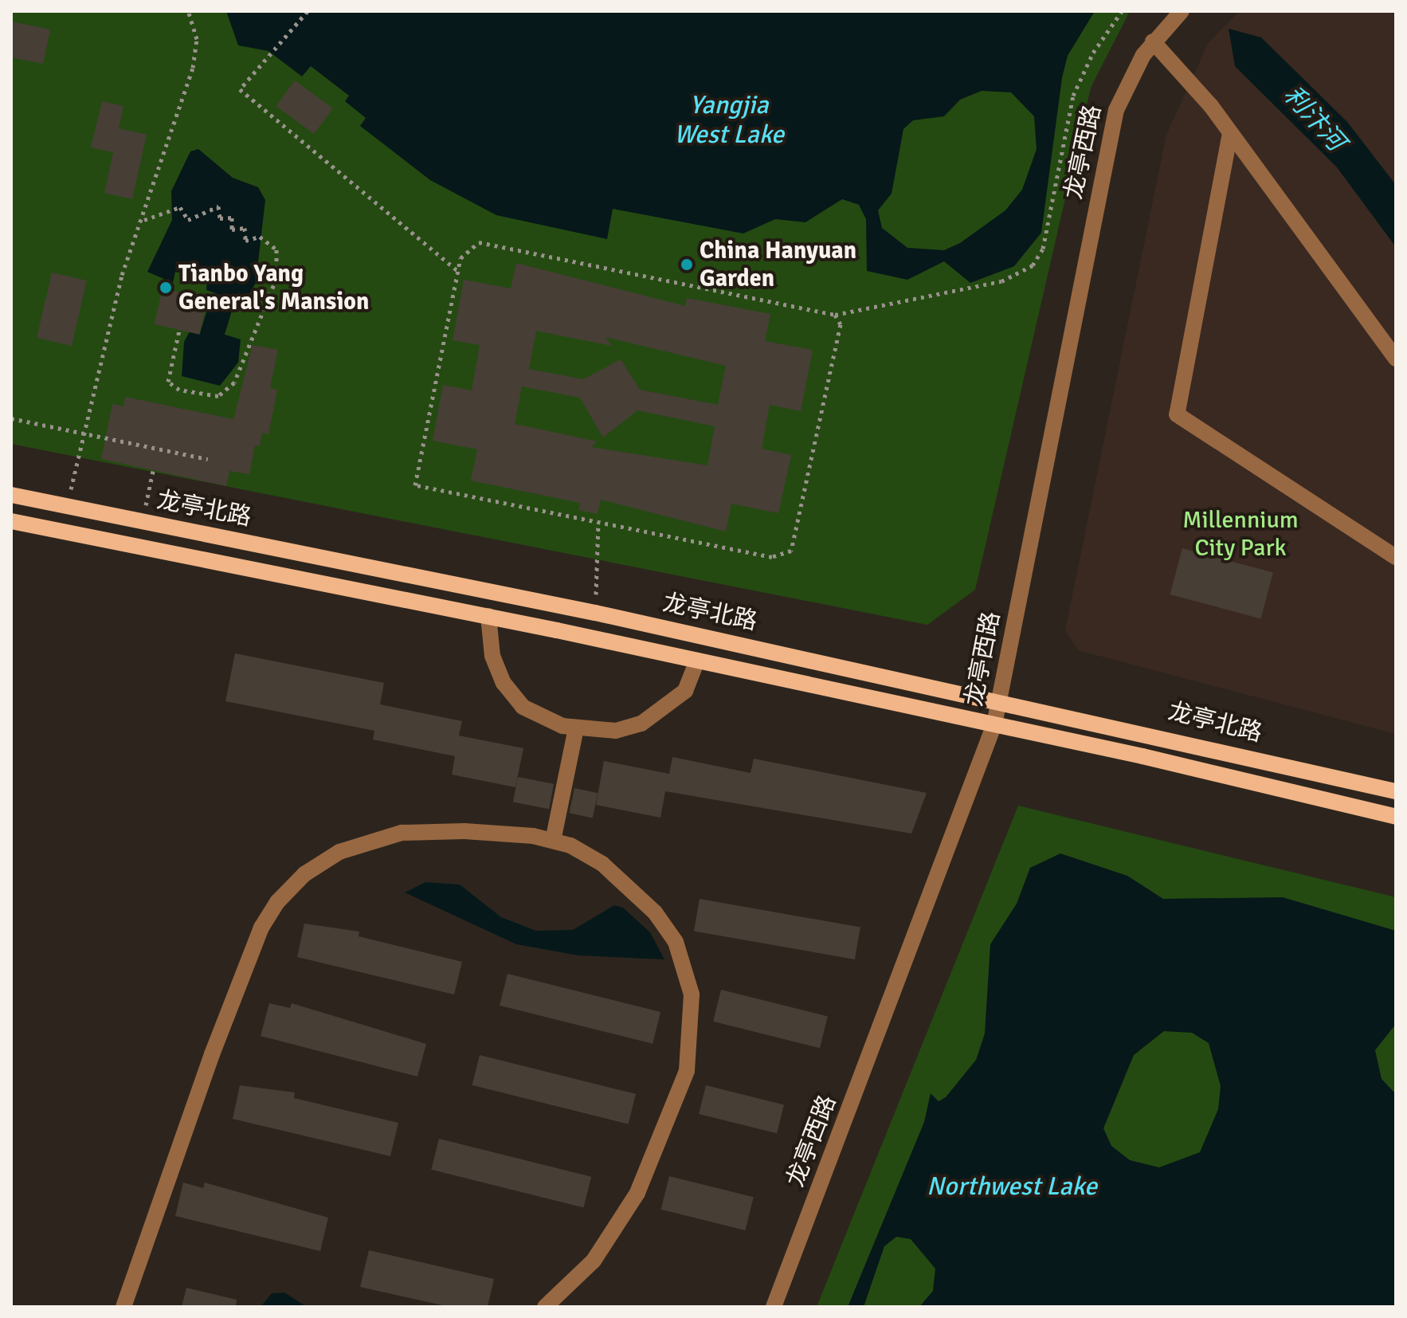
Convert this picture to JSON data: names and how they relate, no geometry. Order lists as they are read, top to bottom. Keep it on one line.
{"streets":{"main road":["龙亭北路"],"street":["龙亭西路"]},"crossings":[["龙亭西路","龙亭北路"]],"water":["Yangjia West Lake","利汴河","Northwest Lake"],"parks":["Millennium City Park"],"places":["China Hanyuan Garden","Tianbo Yang General's Mansion"]}
